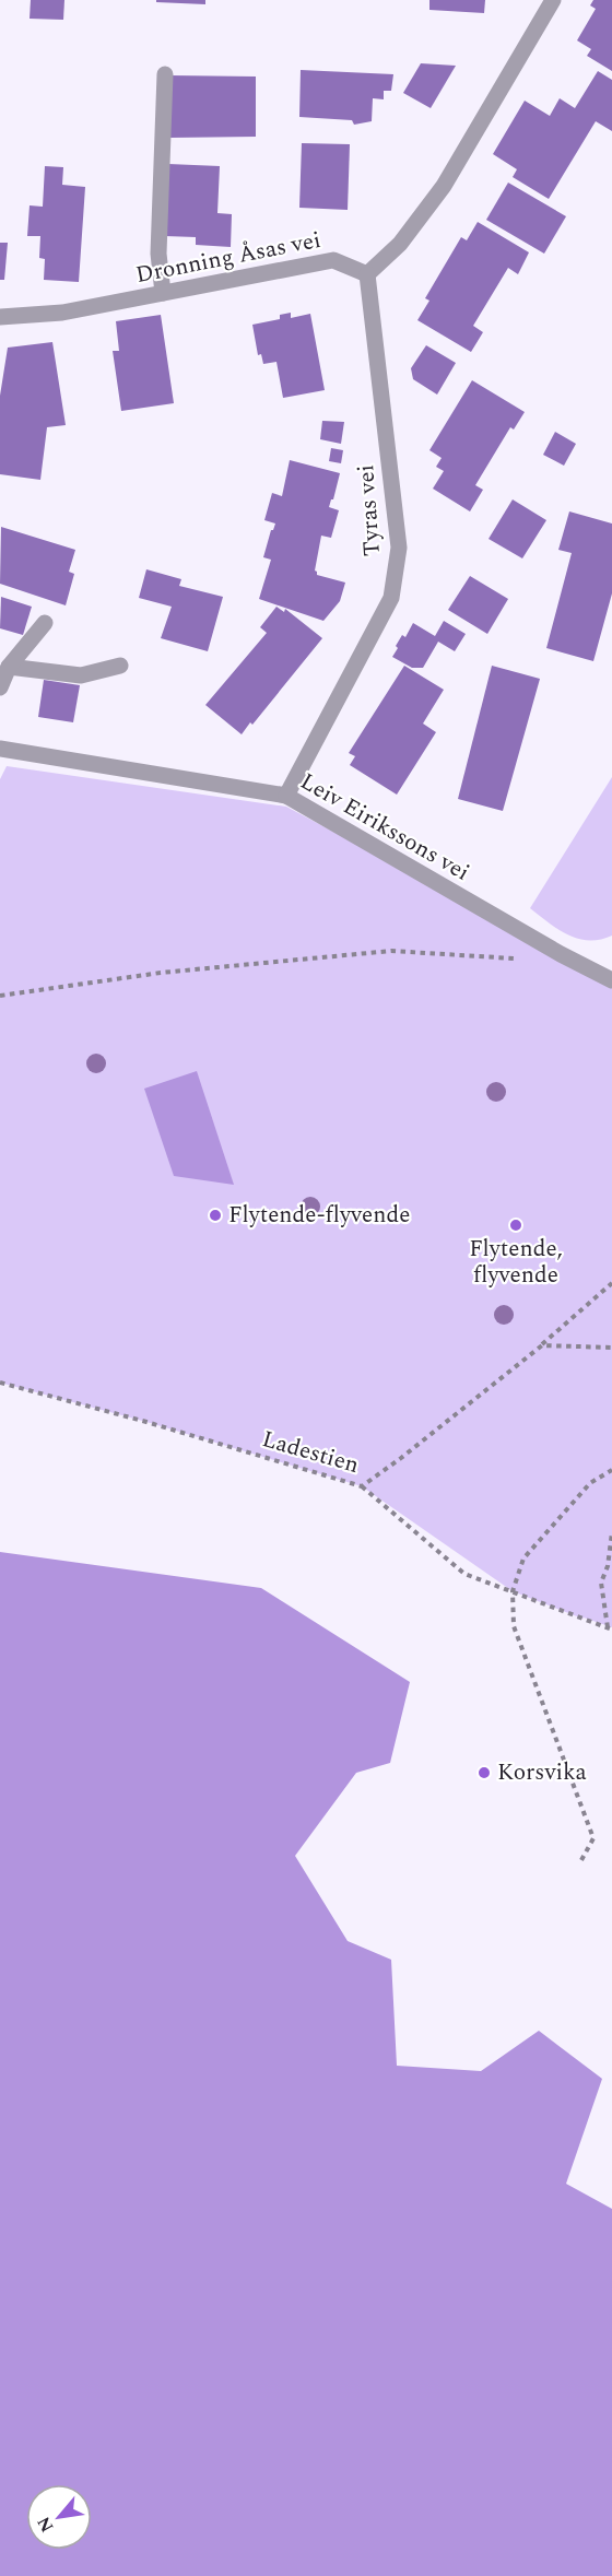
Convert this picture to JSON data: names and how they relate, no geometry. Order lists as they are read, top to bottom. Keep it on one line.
{"streets":{"street":["Dronning Åsas vei","Tyras vei","Leiv Eirikssons vei"],"path":["Ladestien"]},"crossings":[["Dronning Åsas vei","Tyras vei"],["Tyras vei","Leiv Eirikssons vei"]],"places":["Flytende-flyvende","Flytende, flyvende","Korsvika"],"north":"bottom left"}
